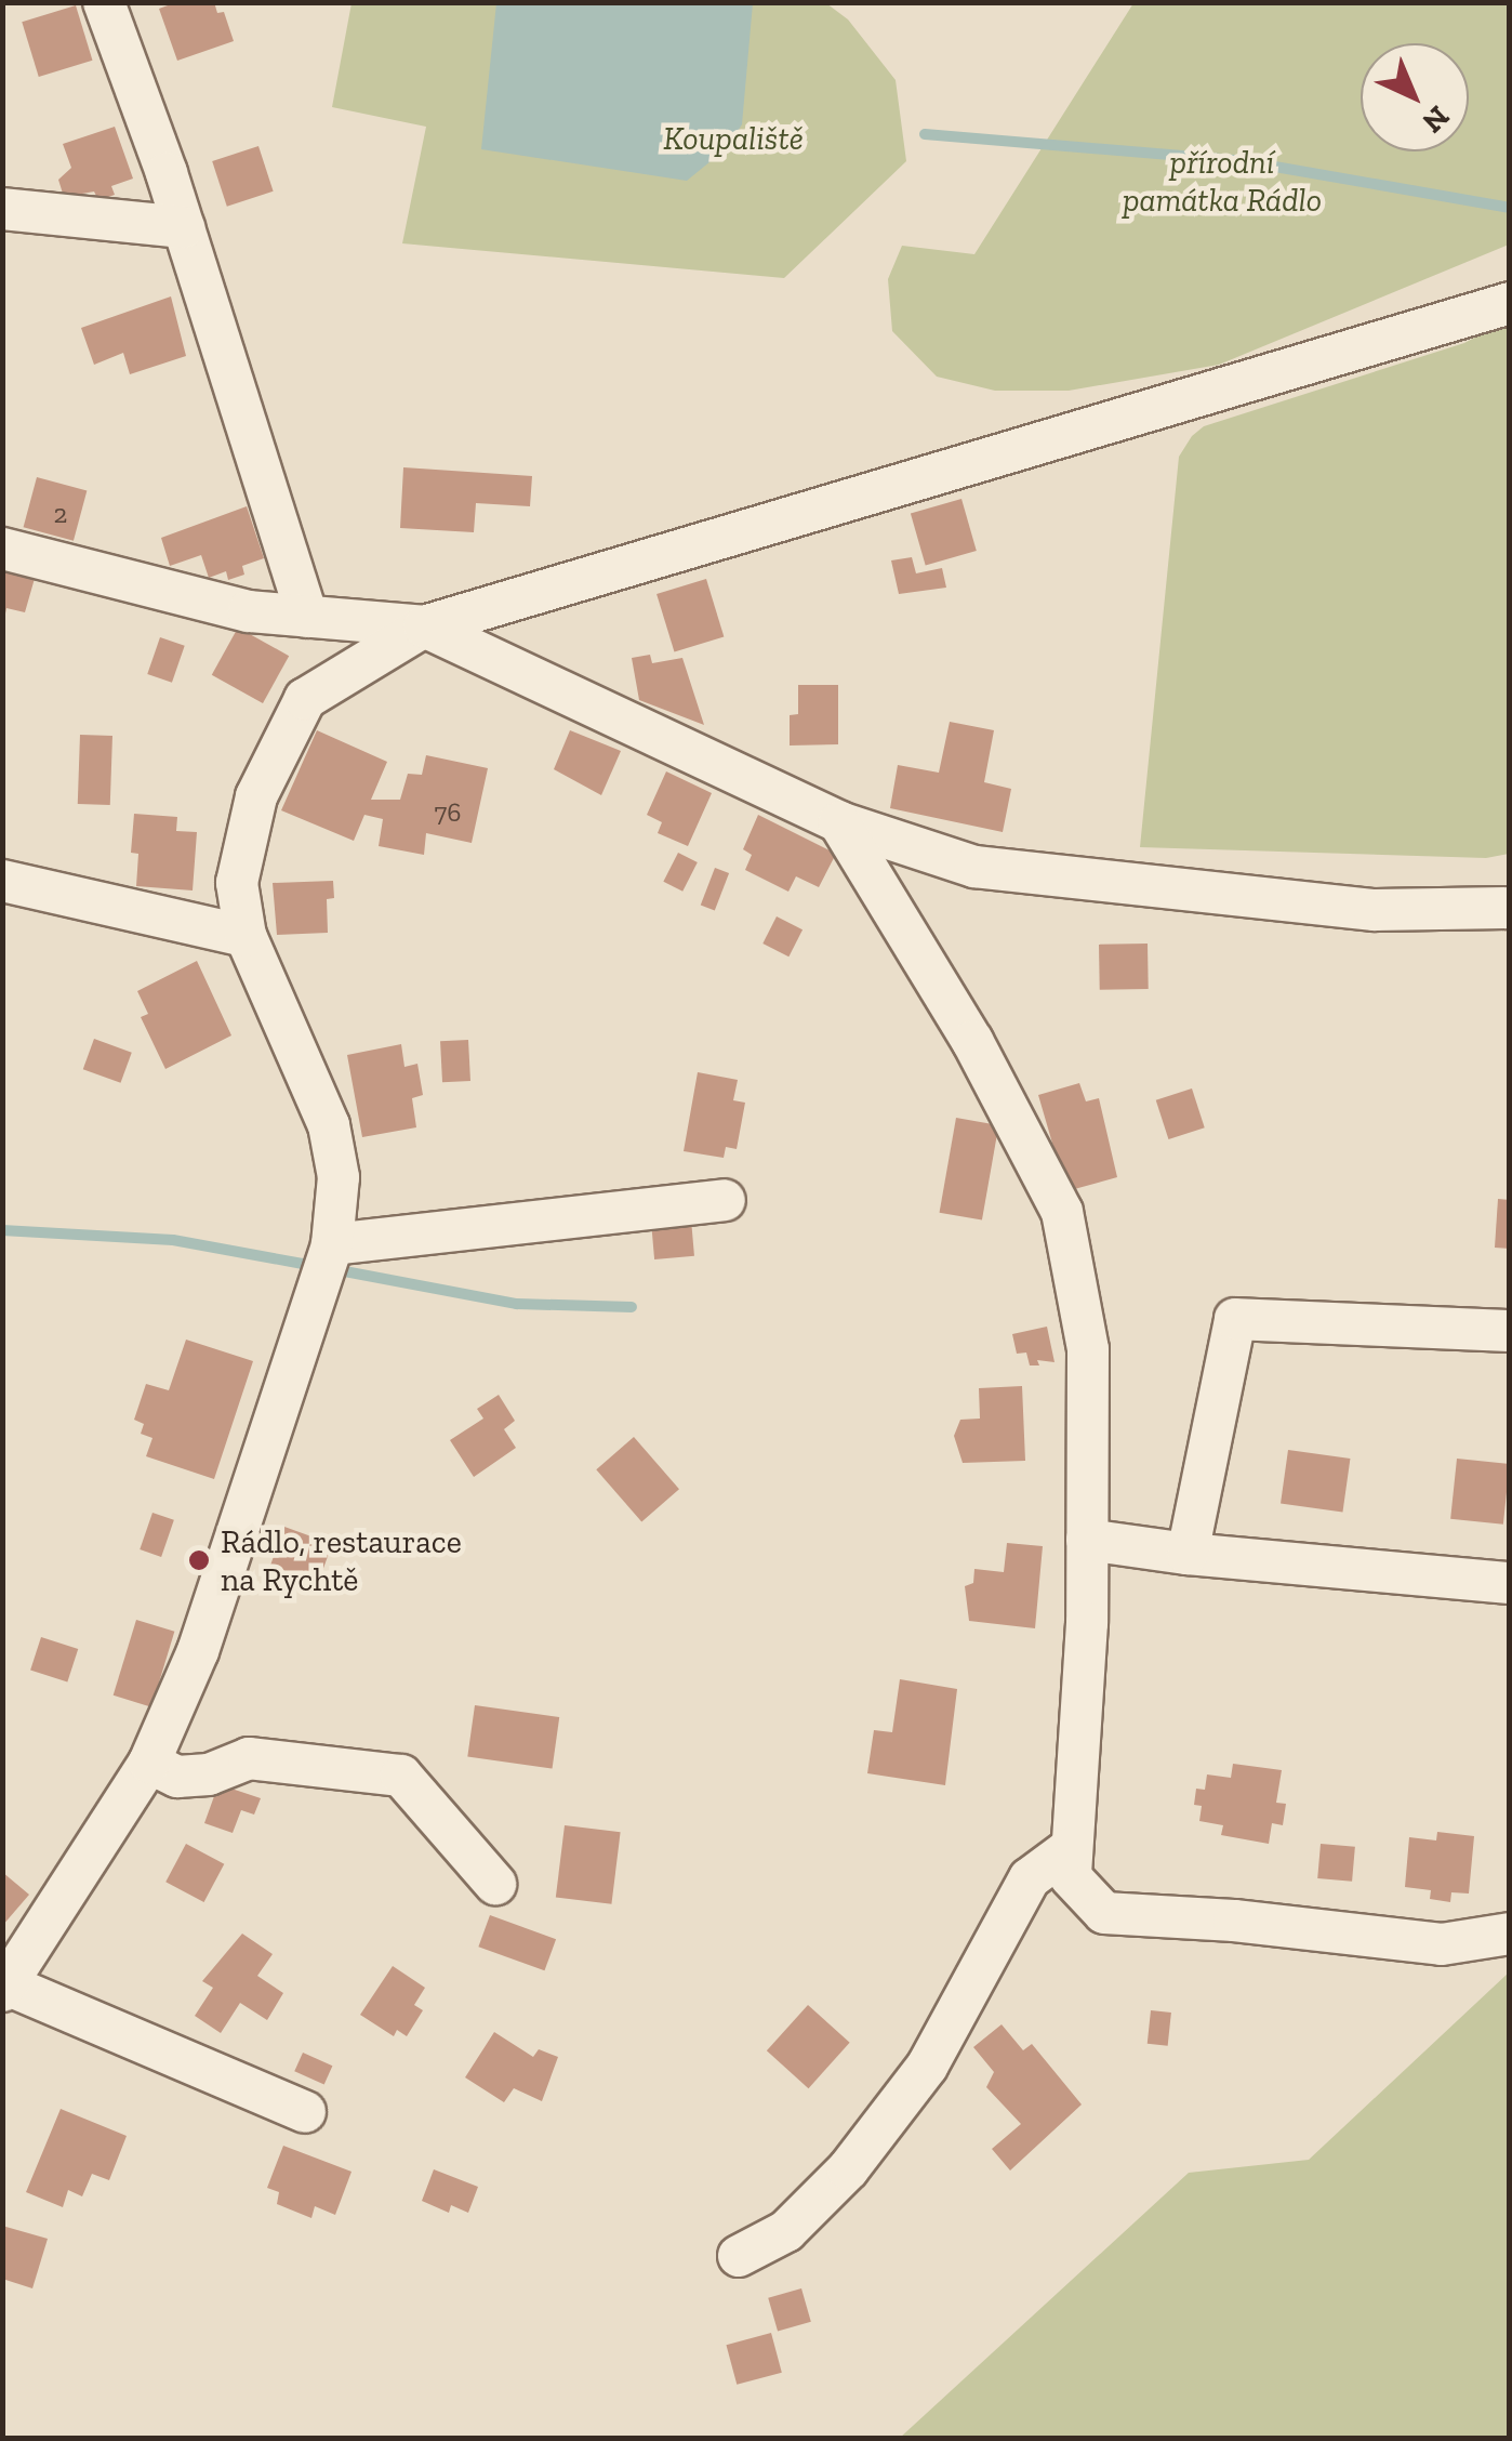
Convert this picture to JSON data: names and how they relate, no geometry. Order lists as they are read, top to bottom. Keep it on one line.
{"parks":["Koupaliště","přírodní památka Rádlo"],"places":["Rádlo, restaurace na Rychtě"],"house_numbers":["2","76"],"north":"bottom right"}
